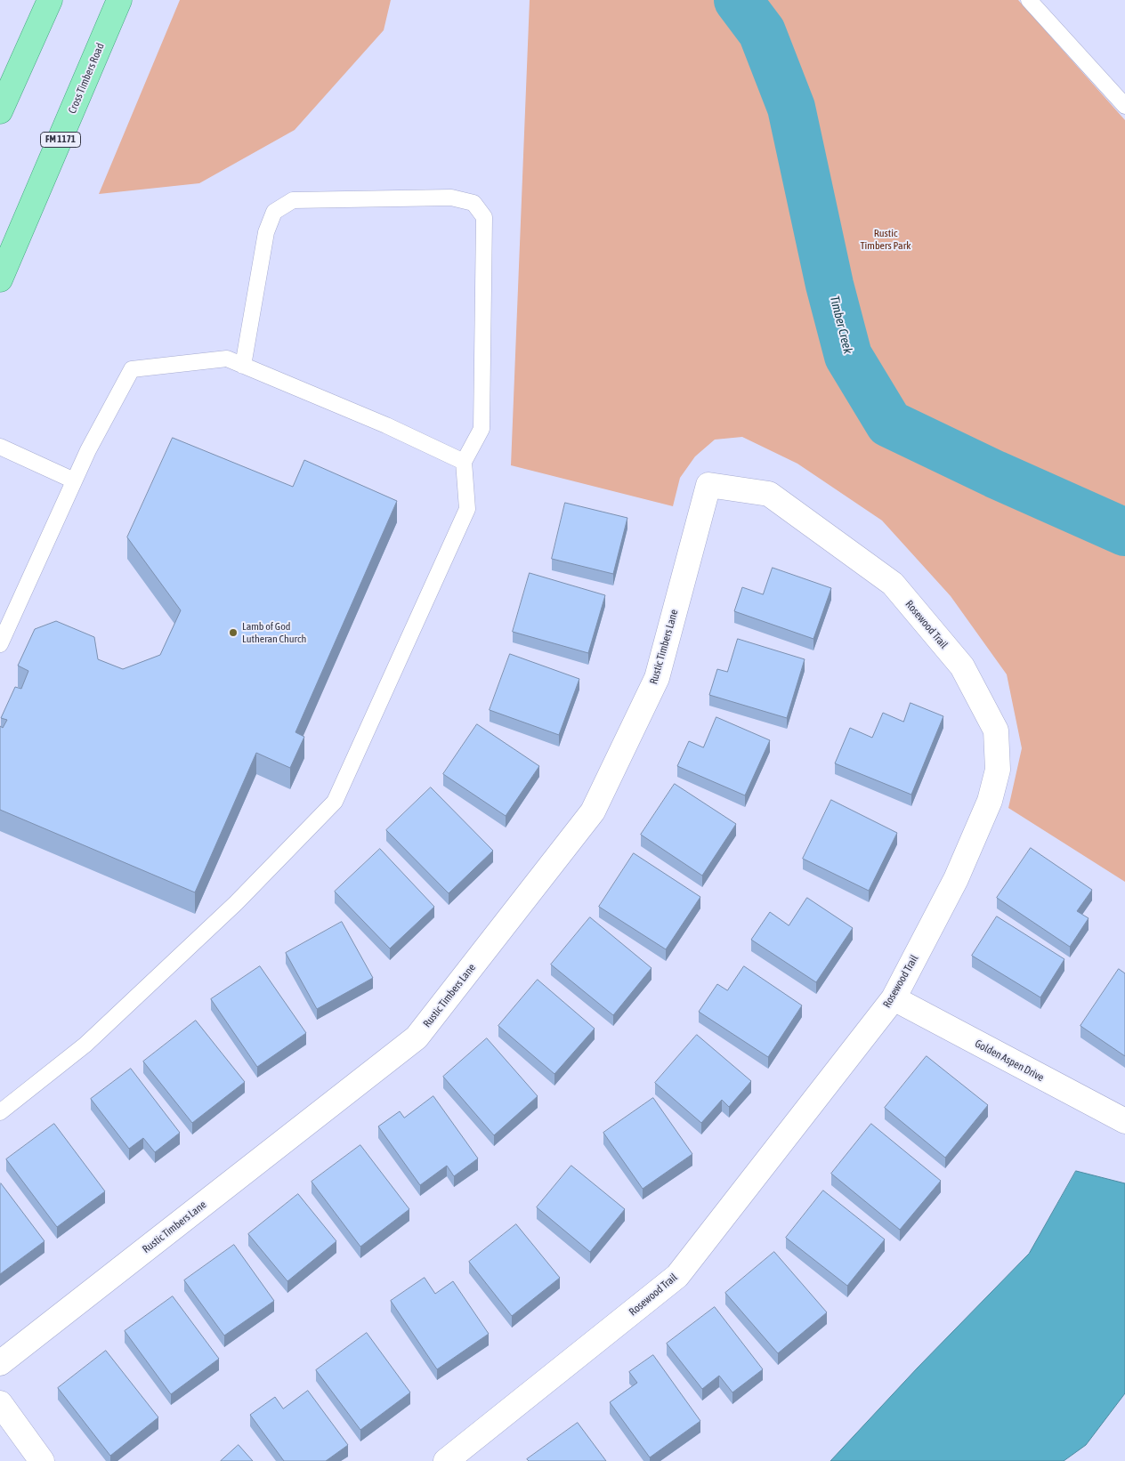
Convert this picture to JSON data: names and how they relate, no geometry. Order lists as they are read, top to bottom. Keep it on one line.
{"streets":{"main road":["Cross Timbers Road","FM 1171"],"street":["Rosewood Trail","Rustic Timbers Lane","Golden Aspen Drive"]},"crossings":[["Rosewood Trail","Rustic Timbers Lane"],["Rosewood Trail","Golden Aspen Drive"]],"water":["Timber Creek"],"parks":["Rustic Timbers Park"],"places":["Lamb of God Lutheran Church"]}
